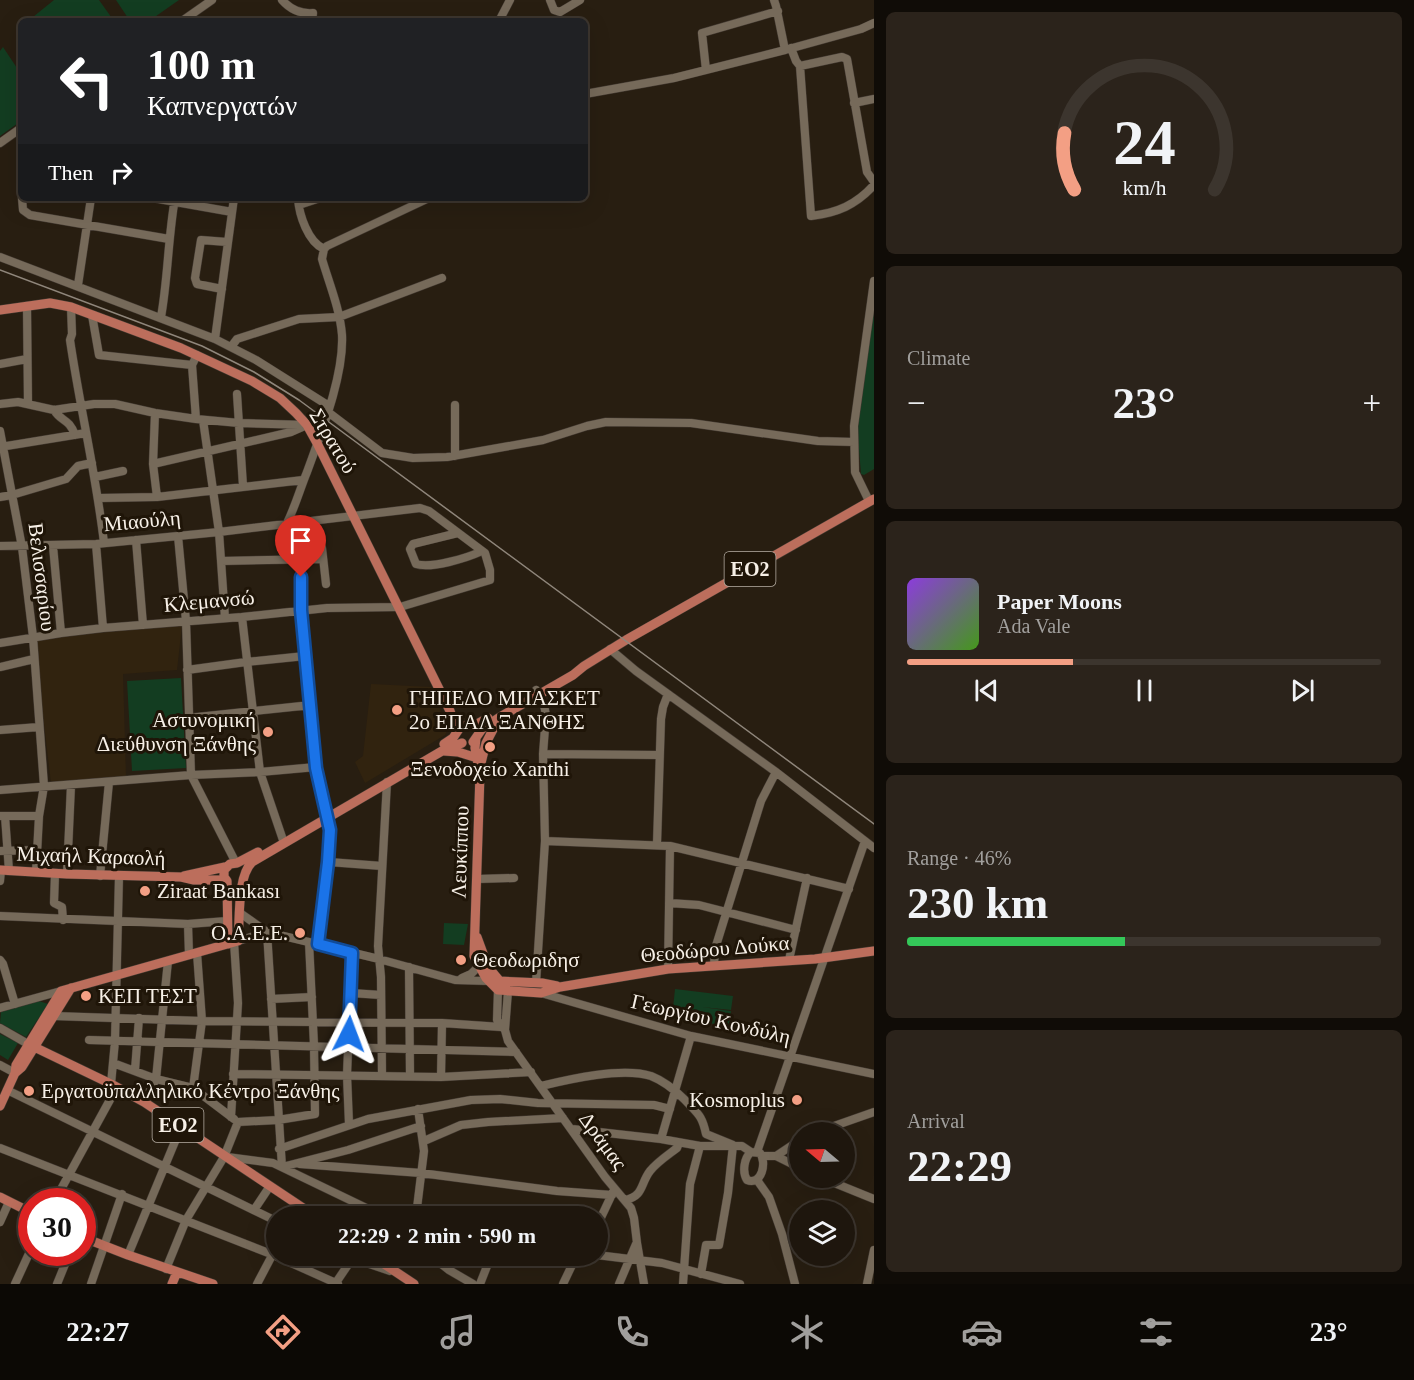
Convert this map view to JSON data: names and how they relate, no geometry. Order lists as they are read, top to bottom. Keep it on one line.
{"streets":{"main road":["Στρατού","ΕΟ2","Λευκίππου","Μιχαήλ Καραολή","Θεοδώρου Δούκα"],"street":["Μιαούλη","Βελισσαρίου","Κλεμανσώ","Γεωργίου Κονδύλη","Δράμας"]},"crossings":[["Στρατού","Μιαούλη"],["Στρατού","ΕΟ2"],["Στρατού","Κλεμανσώ"],["Στρατού","Λευκίππου"],["Μιαούλη","Βελισσαρίου"],["Μιαούλη","Κλεμανσώ"],["ΕΟ2","Λευκίππου"],["ΕΟ2","Μιχαήλ Καραολή"],["Βελισσαρίου","Κλεμανσώ"],["Βελισσαρίου","Μιχαήλ Καραολή"],["Λευκίππου","Θεοδώρου Δούκα"],["Θεοδώρου Δούκα","Γεωργίου Κονδύλη"]],"places":["ΓΗΠΕΔΟ ΜΠΑΣΚΕΤ 2ο ΕΠΑΛ ΞΑΝΘΗΣ","Αστυνομική Διεύθυνση Ξάνθης","Ξενοδοχείο Xanthi","Ziraat Bankası","Ο.Α.Ε.Ε.","Θεοδωριδησ","ΚΕΠ ΤΕΣΤ","Εργατοϋπαλληλικό Κέντρο Ξάνθης","Kosmoplus"],"north":"left","page":{"turn":["100 m","Καπνεργατών"],"then":"Then","tile":["Climate",["Range · 46%","230 km"],["Arrival","22:29"]],"heat":["−","23°","+"],"song":["Paper Moons","Ada Vale"],"limit":"30","trip":"22:29 · 2 min · 590 m","tabs":["22:27","23°"],"gauge":["24","km/h"]}}
